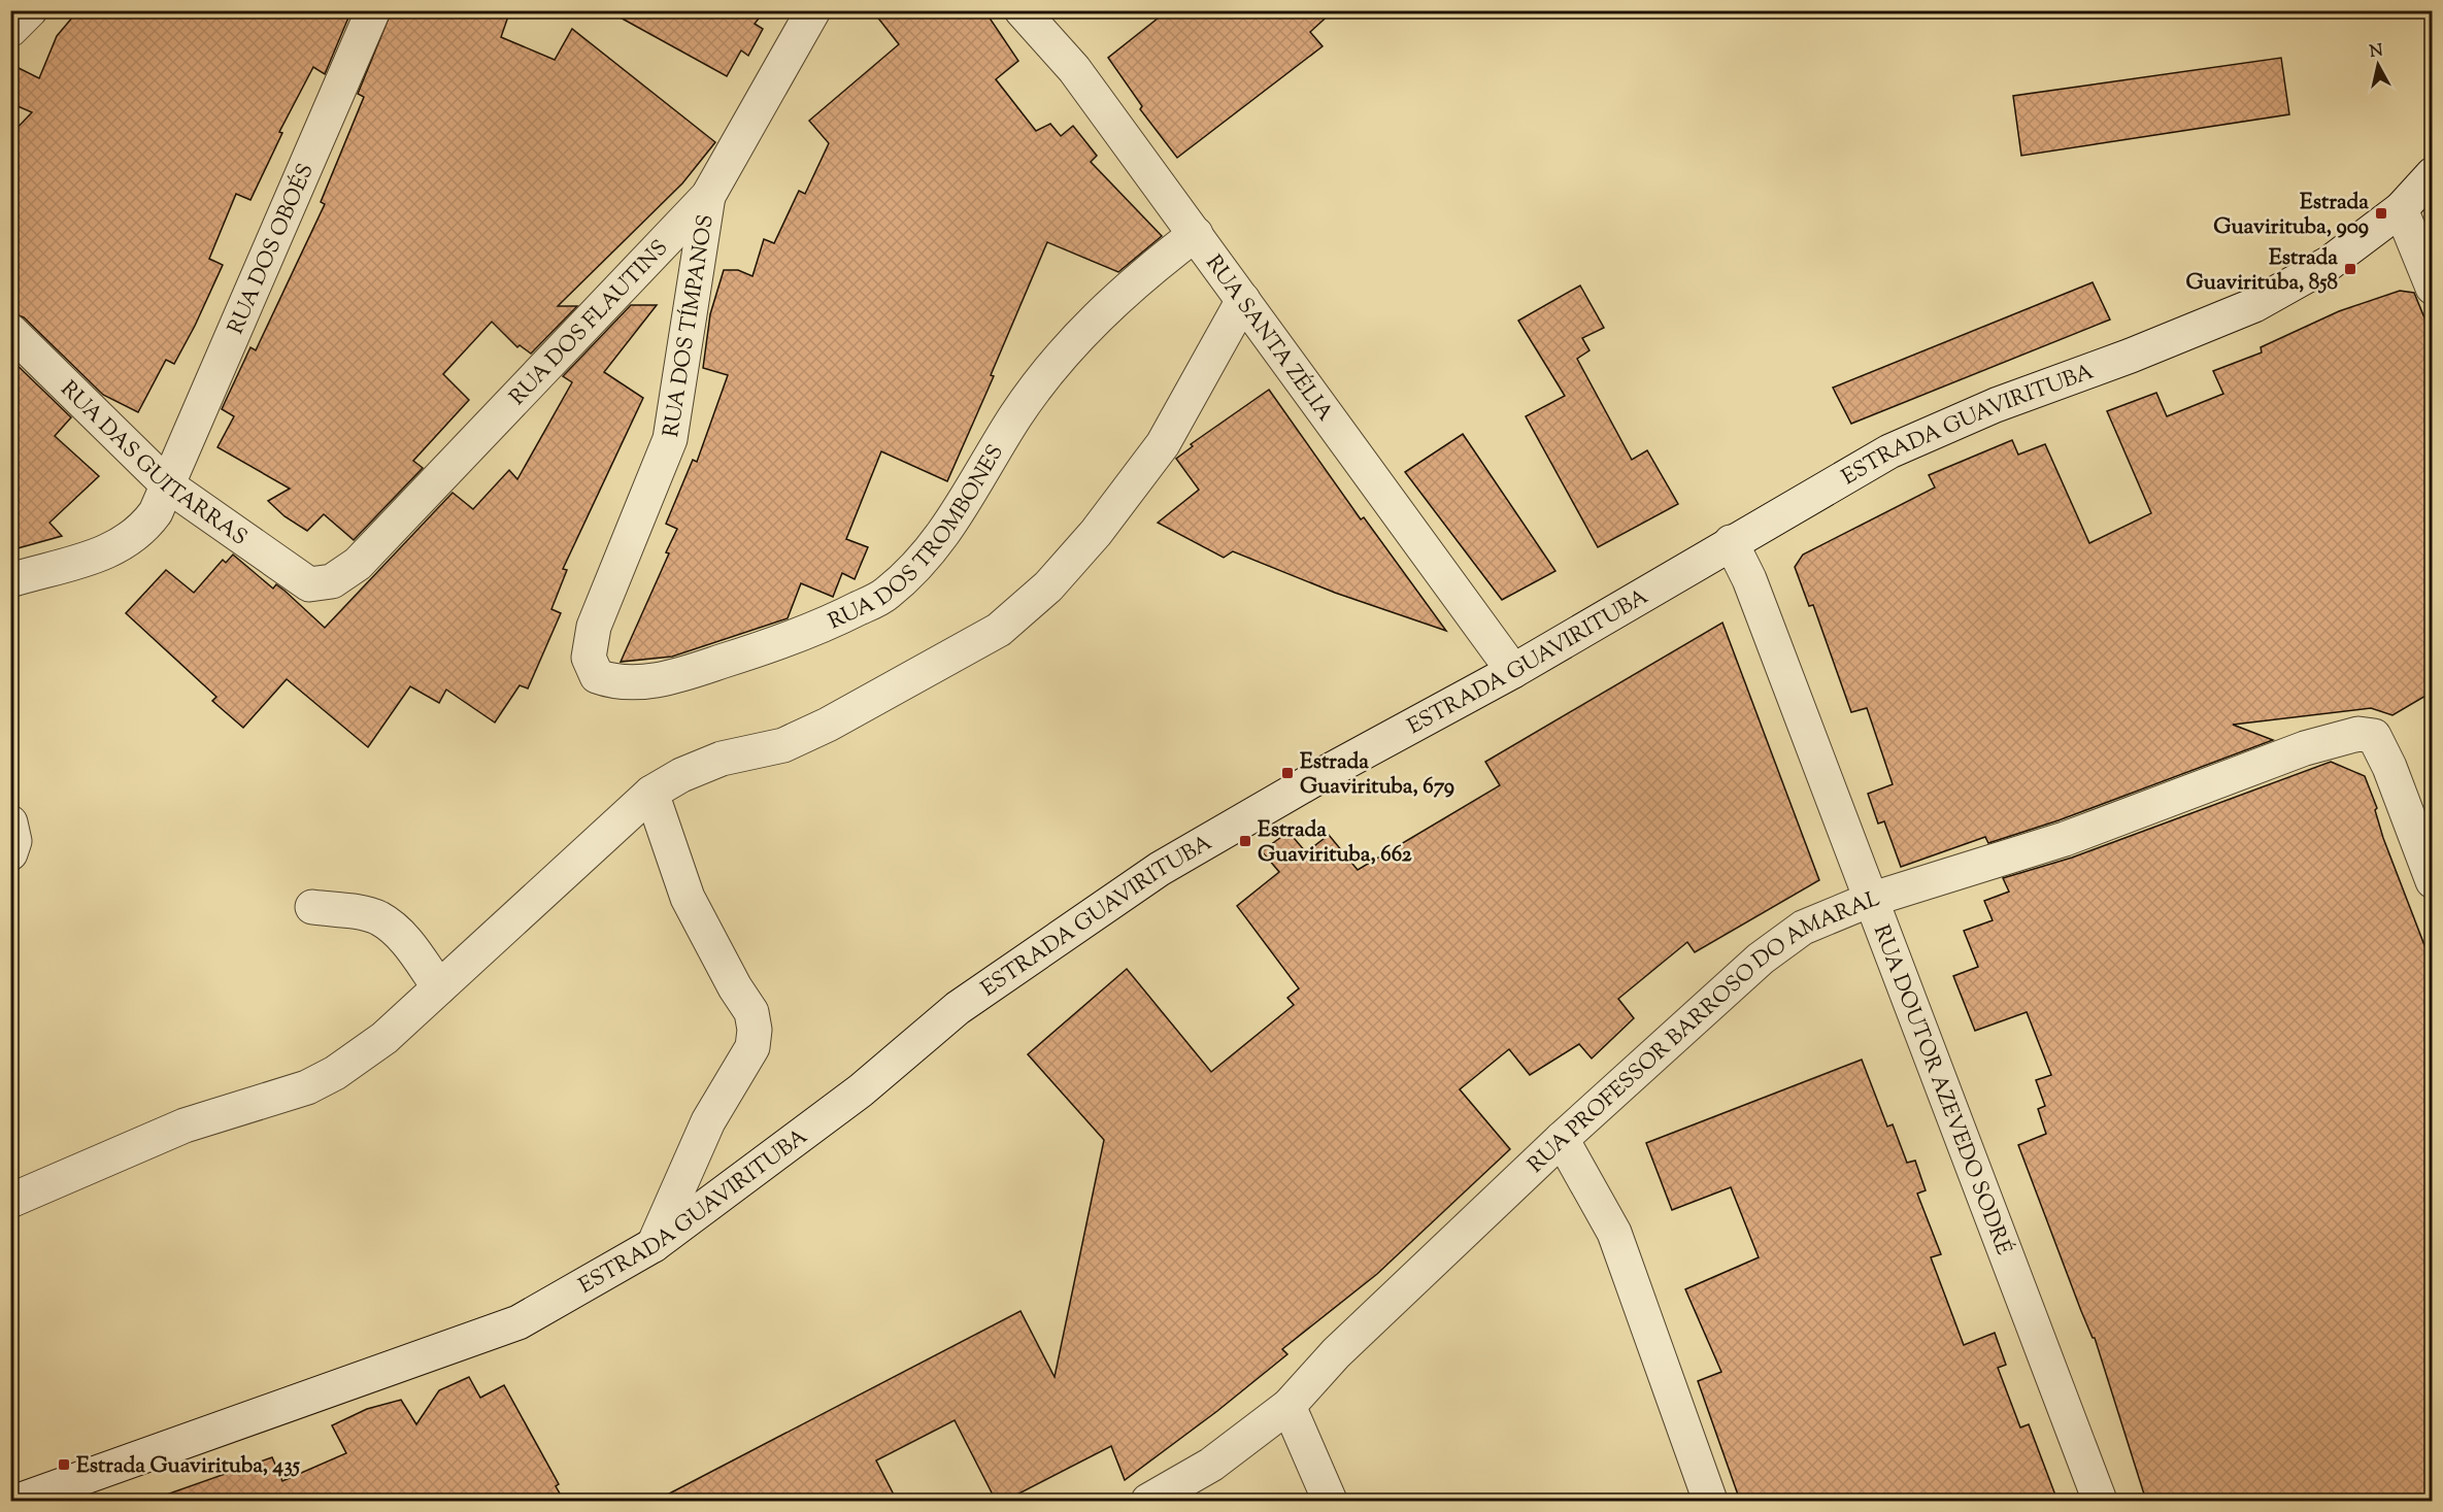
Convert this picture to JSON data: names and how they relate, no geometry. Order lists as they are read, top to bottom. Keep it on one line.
{"streets":{"street":["RUA DOS OBOÉS","RUA DOS FLAUTINS","RUA DOS TÍMPANOS","RUA SANTA ZÉLIA","ESTRADA GUAVIRITUBA","RUA DAS GUITARRAS","RUA DOS TROMBONES","RUA PROFESSOR BARROSO DO AMARAL","RUA DOUTOR AZEVEDO SODRÉ"]},"crossings":[["RUA DOS OBOÉS","RUA DAS GUITARRAS"],["RUA DOS FLAUTINS","RUA DOS TÍMPANOS"],["RUA DOS FLAUTINS","RUA DAS GUITARRAS"],["RUA DOS TÍMPANOS","RUA DOS TROMBONES"],["RUA SANTA ZÉLIA","ESTRADA GUAVIRITUBA"],["RUA SANTA ZÉLIA","RUA DOS TROMBONES"],["ESTRADA GUAVIRITUBA","RUA DOUTOR AZEVEDO SODRÉ"],["RUA PROFESSOR BARROSO DO AMARAL","RUA DOUTOR AZEVEDO SODRÉ"]],"places":{"transit":["Estrada Guavirituba, 909","Estrada Guavirituba, 858","Estrada Guavirituba, 679","Estrada Guavirituba, 662","Estrada Guavirituba, 435"]},"north":"top"}
